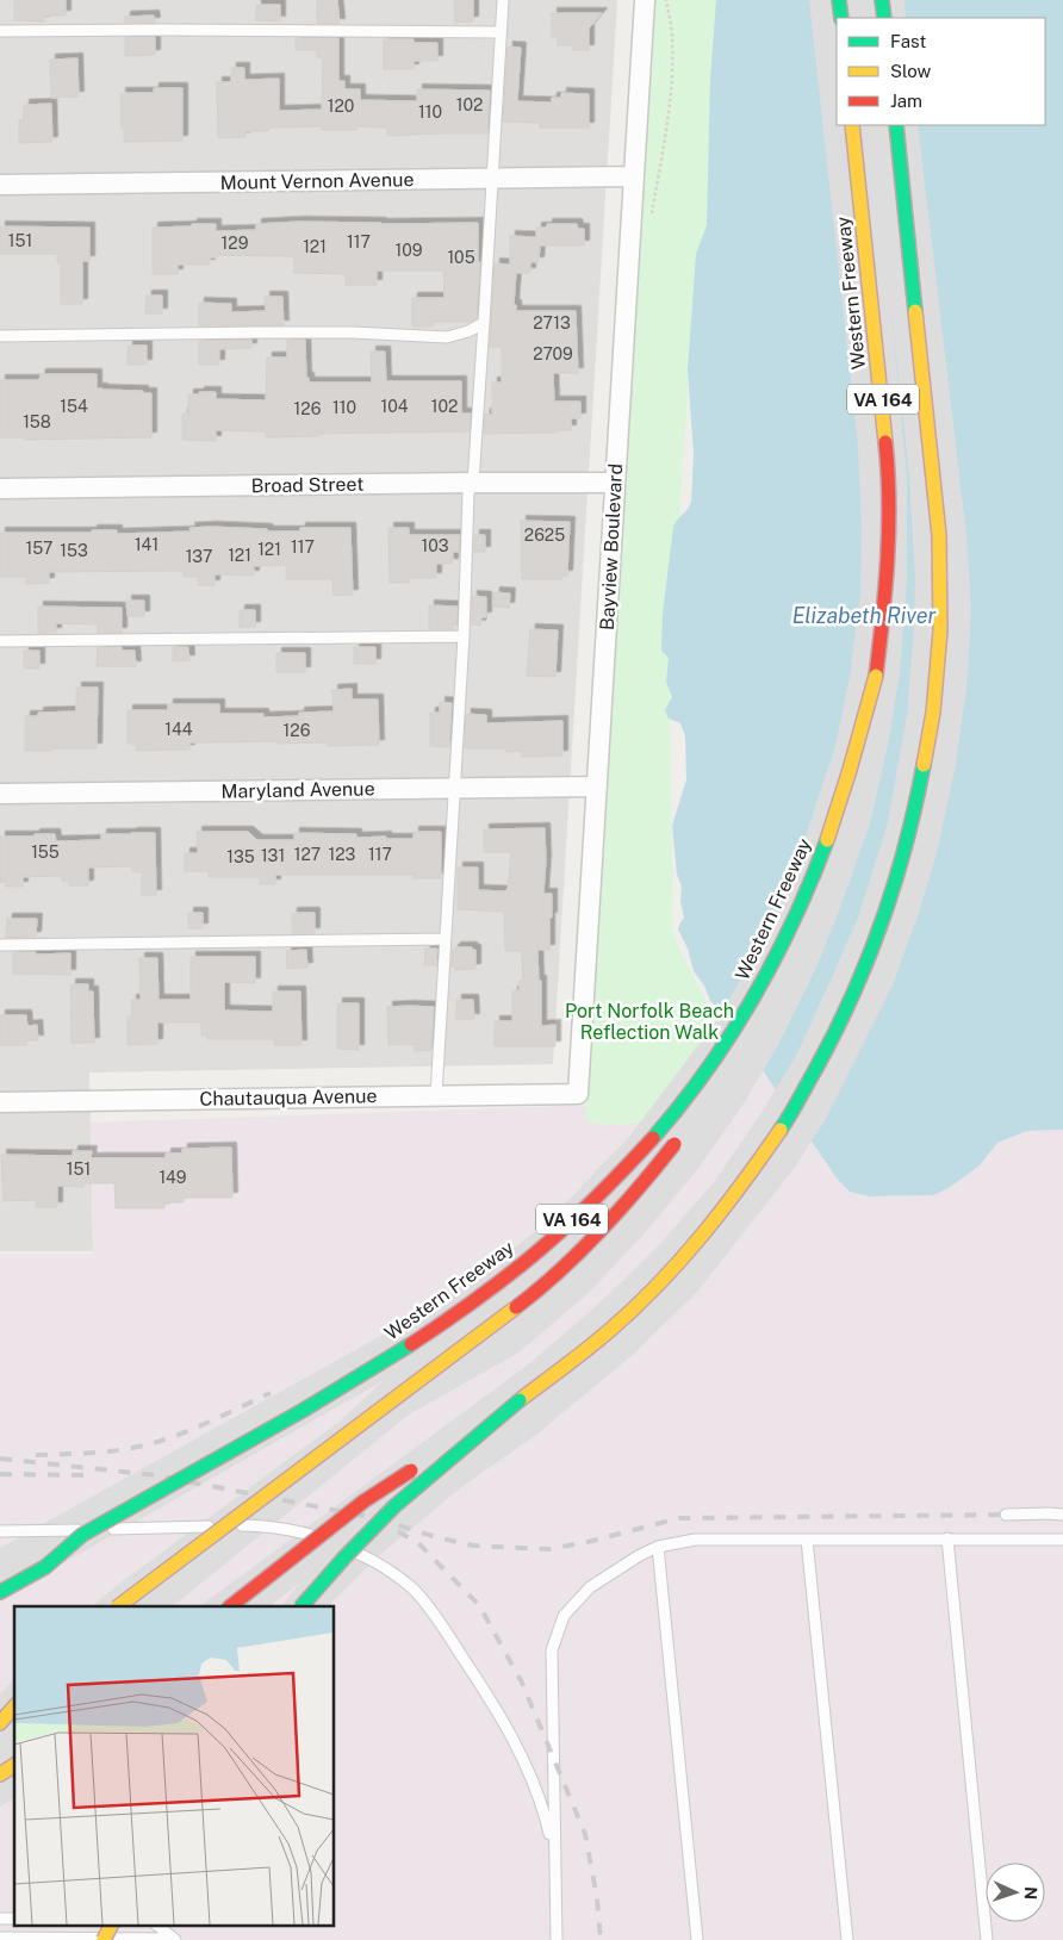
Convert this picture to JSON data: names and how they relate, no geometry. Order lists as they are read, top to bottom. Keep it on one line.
{"streets":{"highway":["Western Freeway","VA 164"],"street":["Mount Vernon Avenue","Broad Street","Bayview Boulevard","Maryland Avenue","Chautauqua Avenue"]},"crossings":[["Mount Vernon Avenue","Bayview Boulevard"],["Broad Street","Bayview Boulevard"],["Bayview Boulevard","Maryland Avenue"],["Bayview Boulevard","Chautauqua Avenue"]],"water":["Elizabeth River"],"parks":["Port Norfolk Beach Reflection Walk"],"house_numbers":["102","120","110","151","117","129","121","109","105","2713","2709","154","104","102","110","126","158","2625","141","103","117","157","121","153","121","137","144","126","155","127","123","117","131","135","151","149"],"legend":["Fast","Slow","Jam"],"north":"right"}
